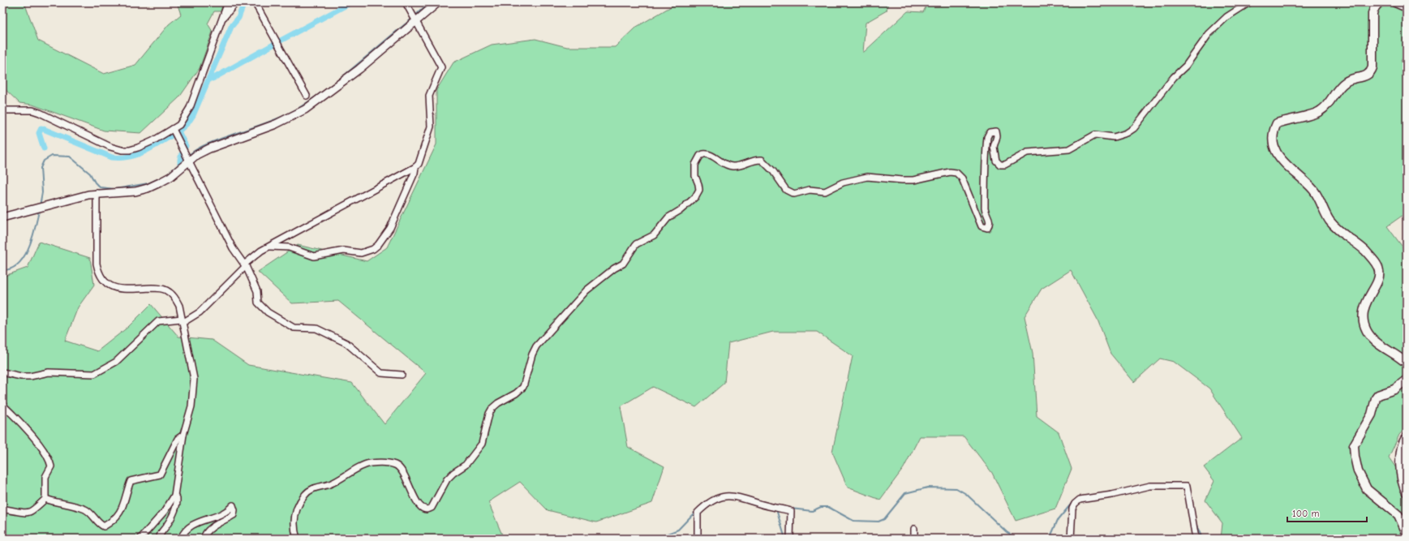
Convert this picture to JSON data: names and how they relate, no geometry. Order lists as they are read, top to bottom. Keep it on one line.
{"scale_bar":"100 m"}
